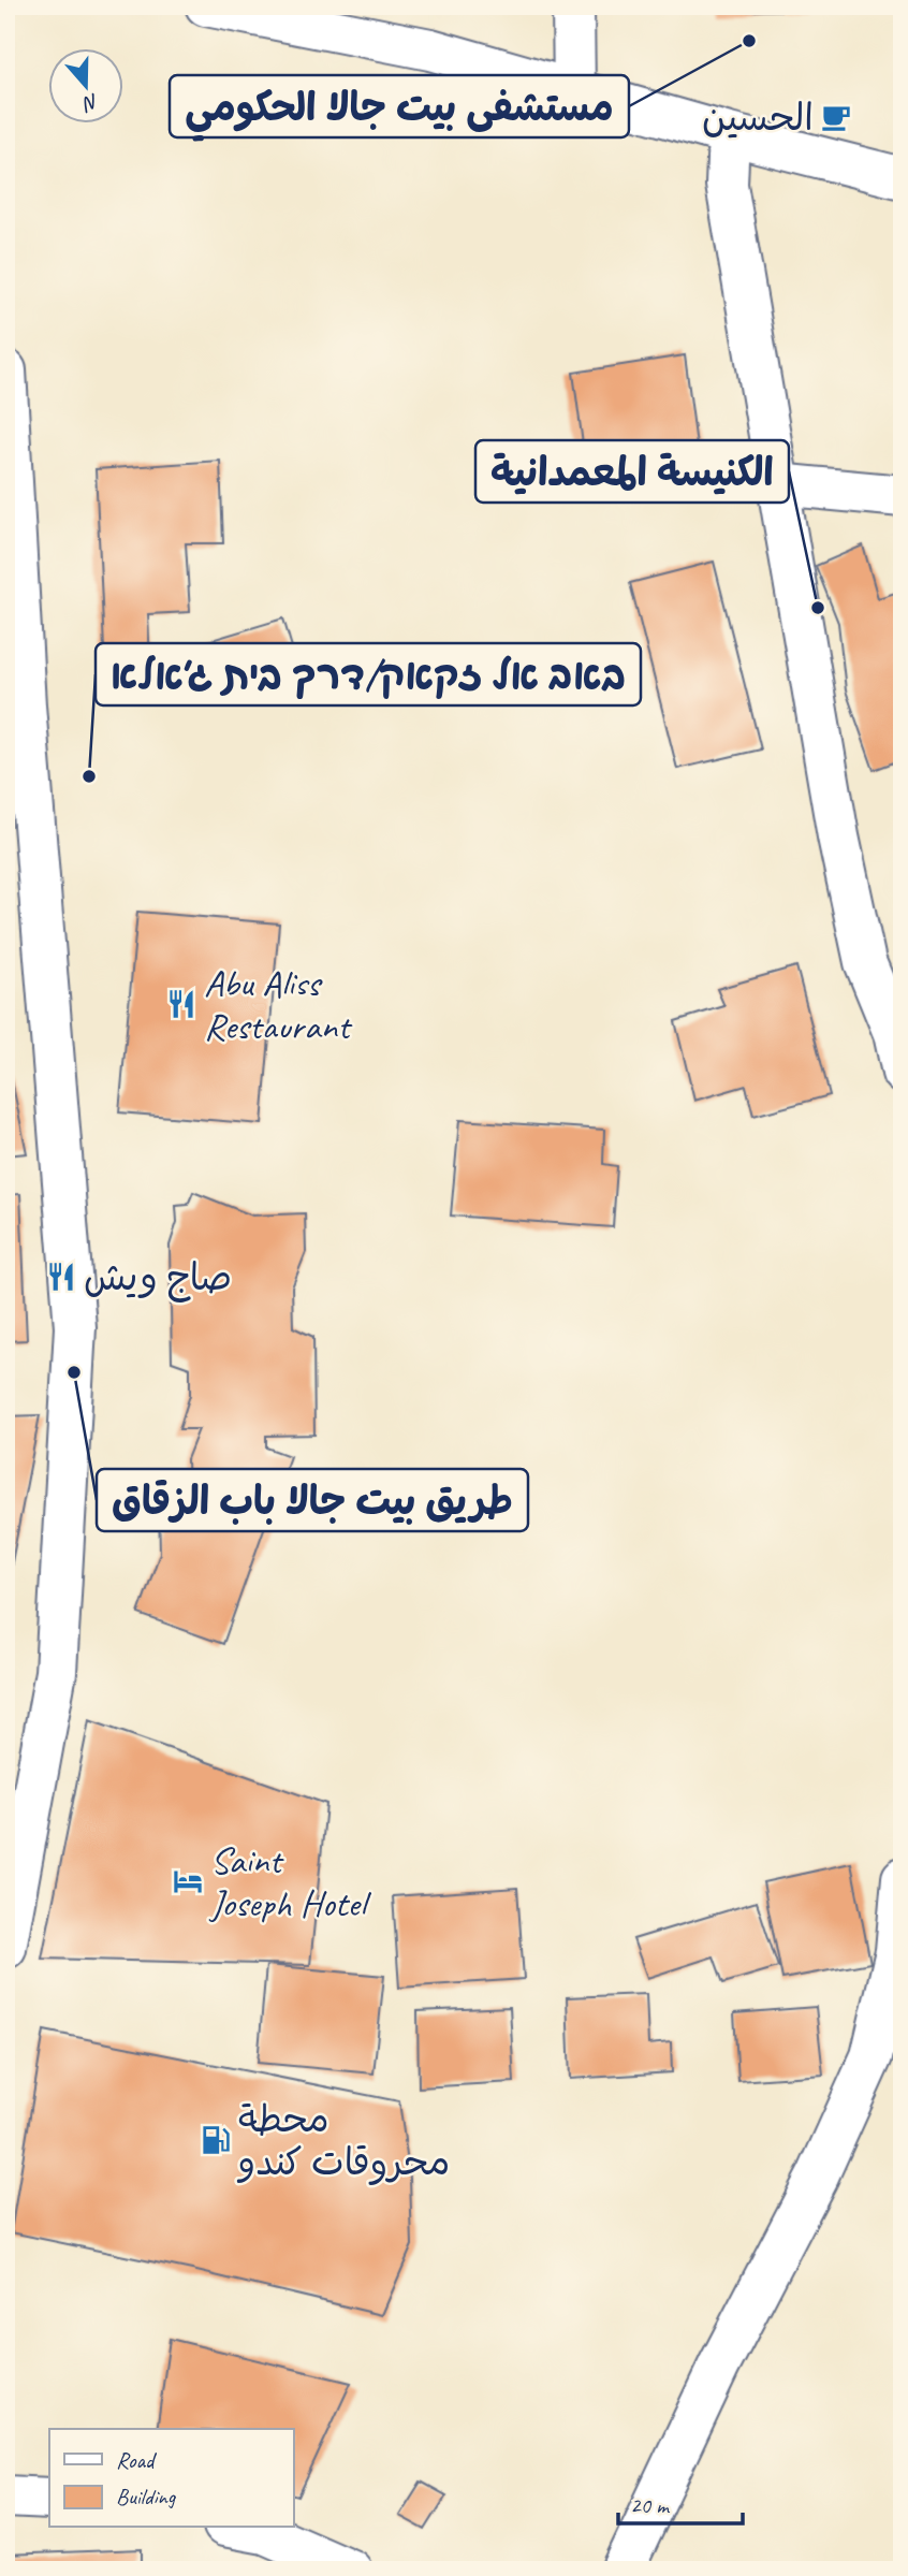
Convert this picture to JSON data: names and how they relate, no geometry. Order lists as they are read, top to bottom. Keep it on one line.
{"places":{"other":["مستشفى بيت جالا الحكومي","الكنيسة المعمدانية","באב אל זקאק/דרך בית ג׳אלא","طريق بيت جالا باب الزقاق"],"cafe":["الحسين"],"restaurant":["Abu Aliss Restaurant","صاج ويش"],"hotel":["Saint Joseph Hotel"],"fuel station":["محطة محروقات كندو"]},"legend":["Road","Building"],"scale_bar":"20 m","north":"bottom"}
